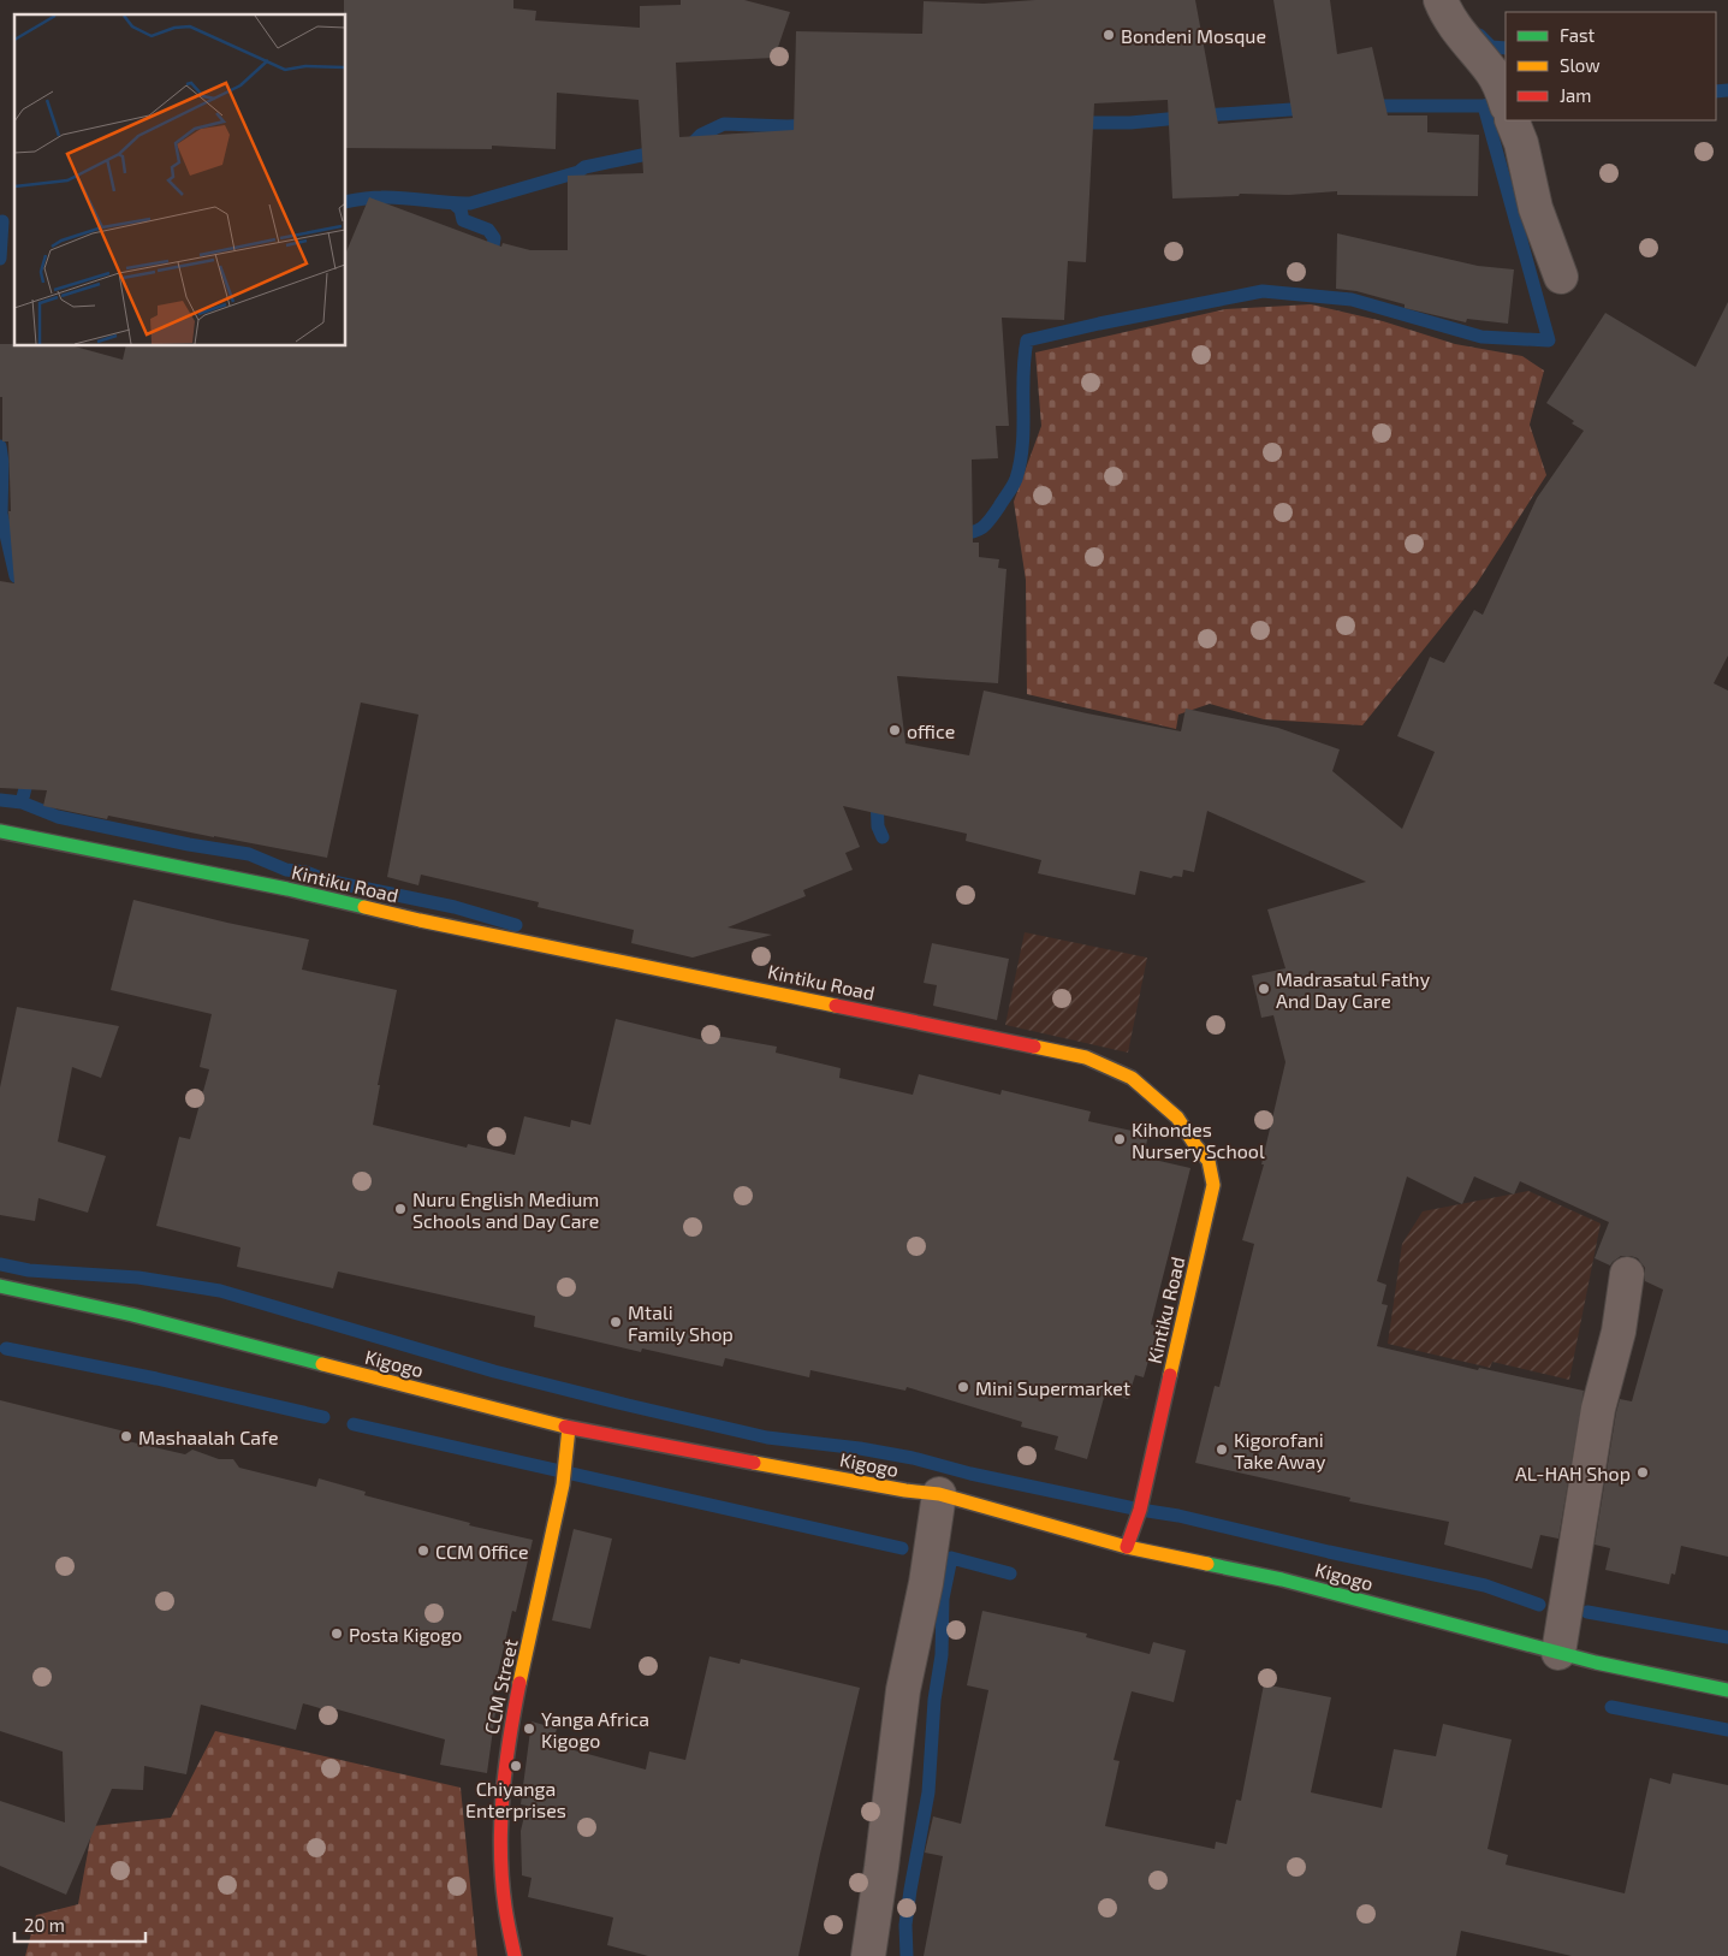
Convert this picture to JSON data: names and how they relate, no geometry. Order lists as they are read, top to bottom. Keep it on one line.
{"streets":{"street":["Kintiku Road","Kigogo","CCM Street"]},"crossings":[["Kintiku Road","Kigogo"],["Kigogo","CCM Street"]],"places":["Bondeni Mosque","office","Madrasatul Fathy And Day Care","Kihondes Nursery School","Nuru English Medium Schools and Day Care","Mtali Family Shop","Mini Supermarket","Mashaalah Cafe","Kigorofani Take Away","AL-HAH Shop","CCM Office","Posta Kigogo","Yanga Africa Kigogo","Chiyanga Enterprises"],"legend":["Fast","Slow","Jam"],"scale_bar":"20 m"}
